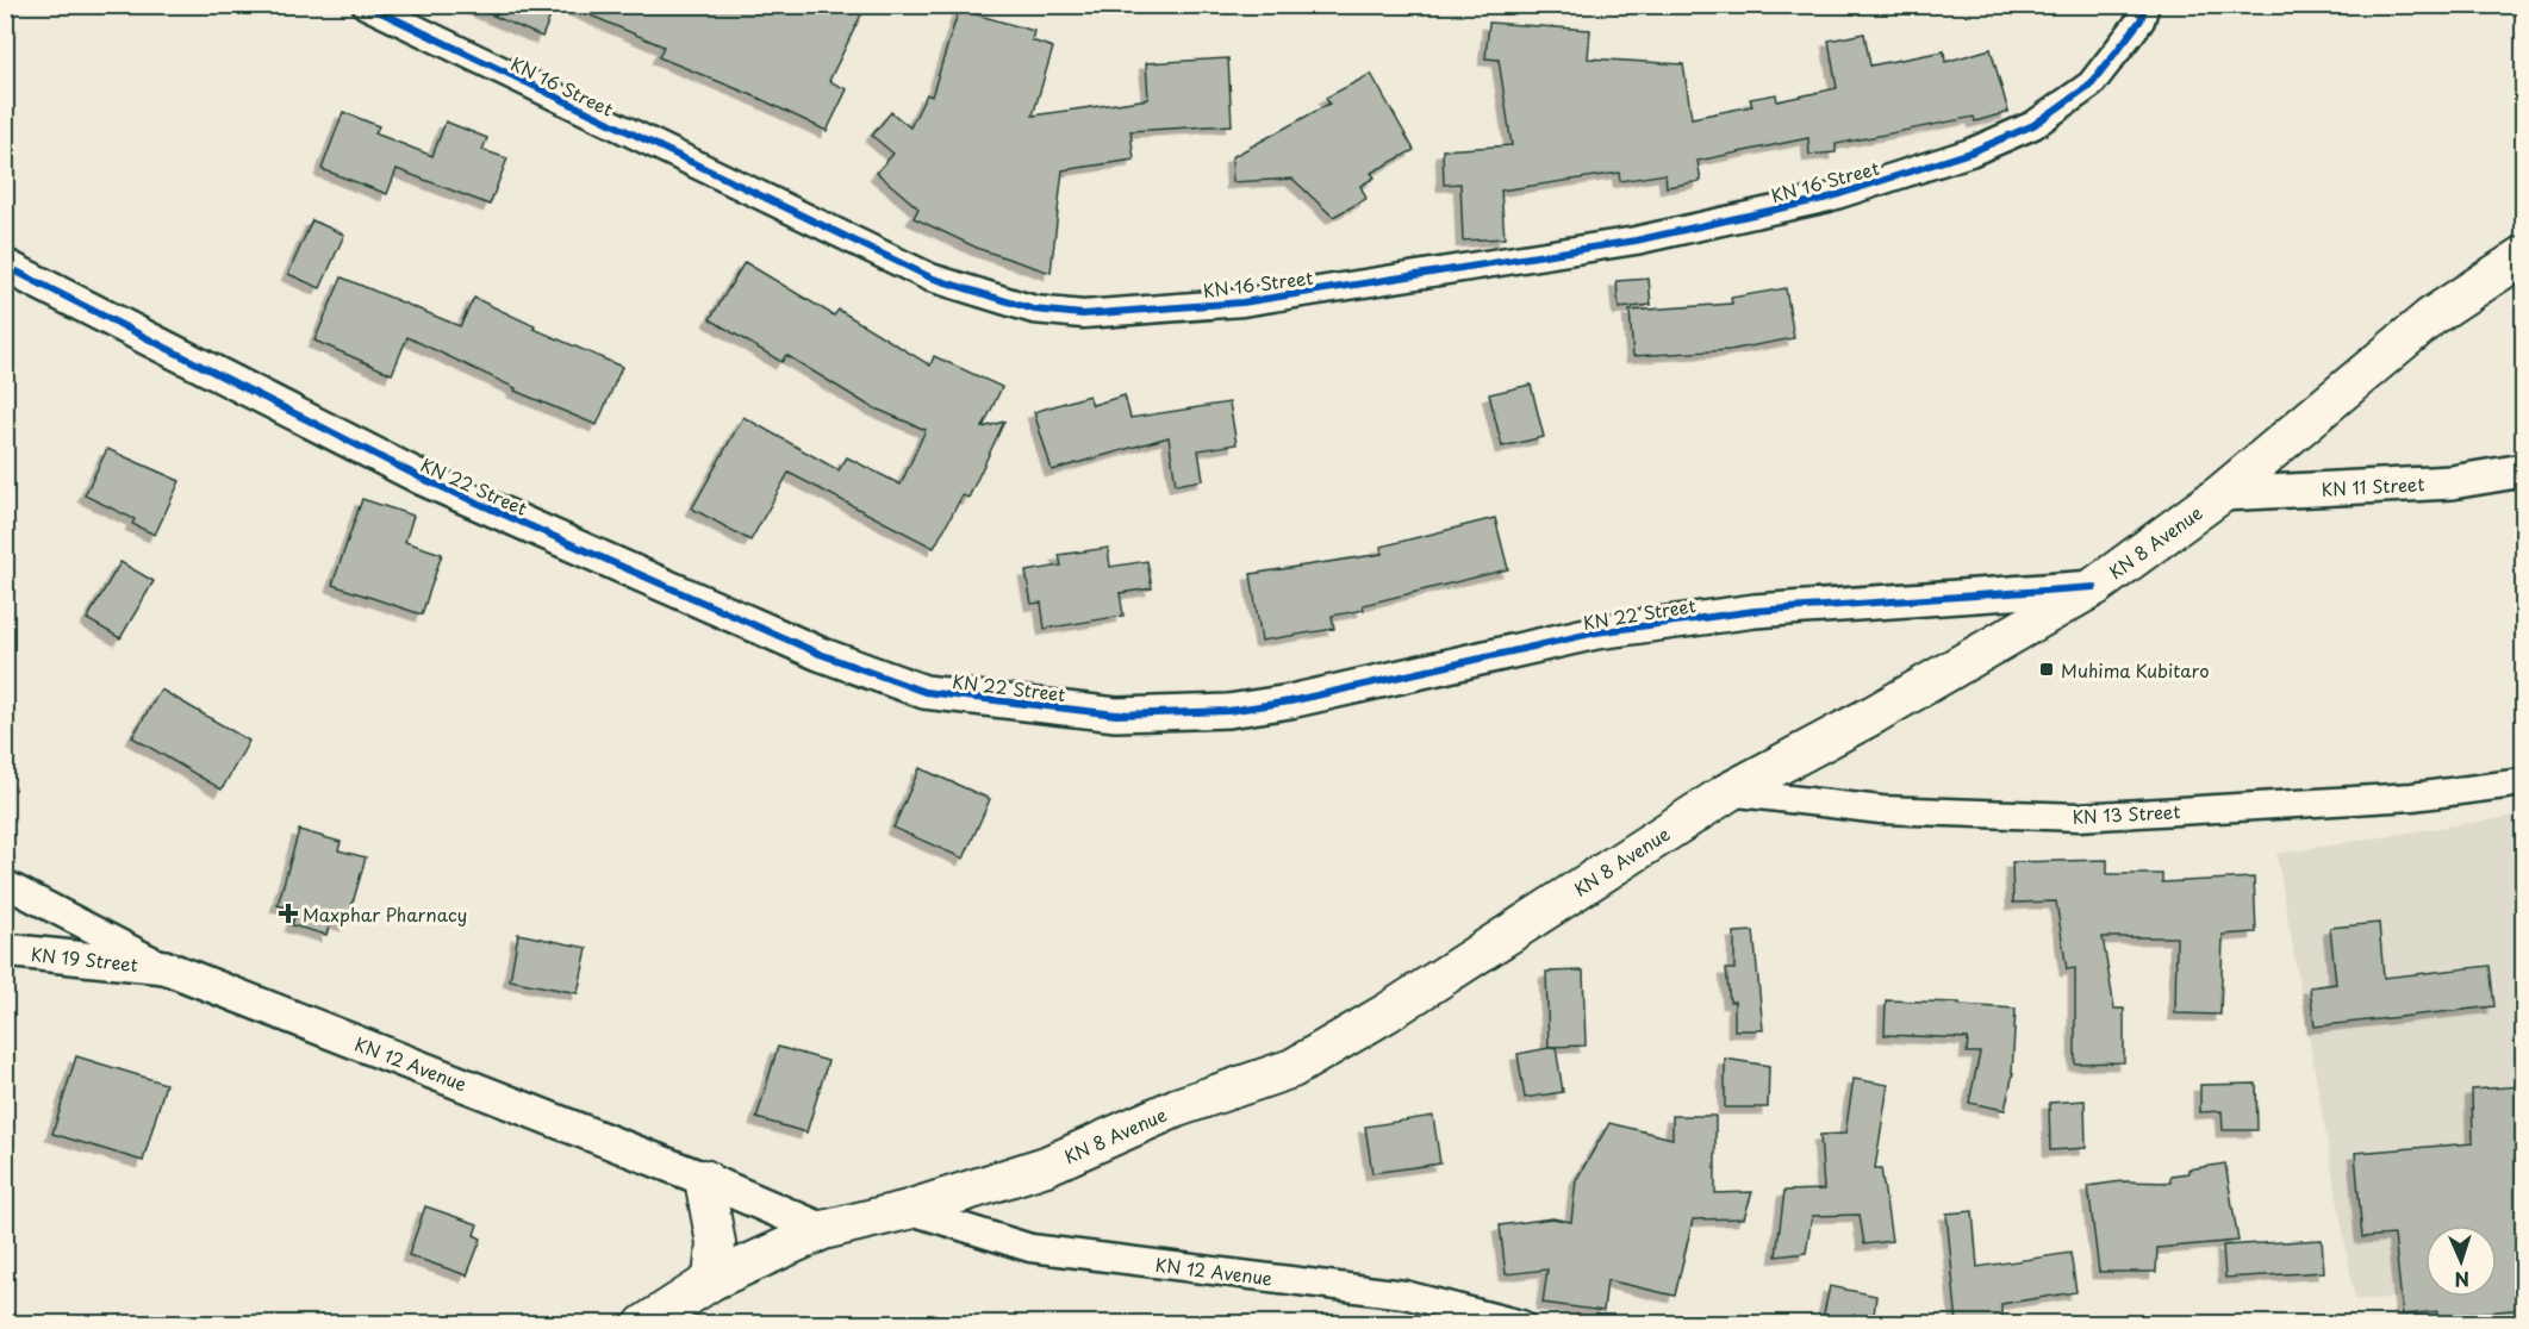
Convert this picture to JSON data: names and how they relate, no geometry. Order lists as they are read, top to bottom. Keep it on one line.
{"streets":{"main road":["KN 8 Avenue"],"street":["KN 16 Street","KN 22 Street","KN 11 Street","KN 13 Street","KN 19 Street","KN 12 Avenue"]},"crossings":[["KN 22 Street","KN 8 Avenue"],["KN 11 Street","KN 8 Avenue"],["KN 8 Avenue","KN 13 Street"],["KN 8 Avenue","KN 12 Avenue"],["KN 19 Street","KN 12 Avenue"]],"places":{"transit":["Muhima Kubitaro"],"health":["Maxphar Pharnacy"]},"north":"bottom"}
